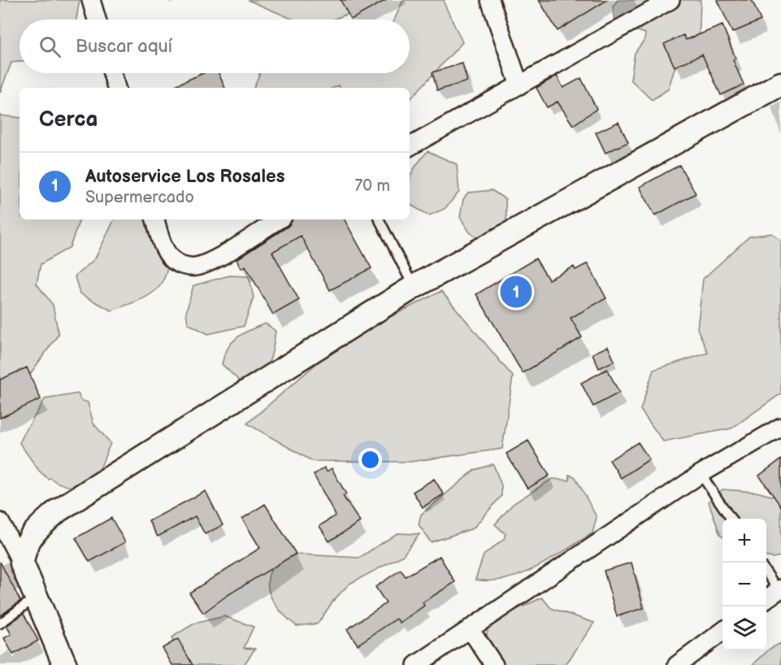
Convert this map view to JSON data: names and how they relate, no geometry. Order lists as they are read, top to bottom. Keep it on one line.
{"page":{"search":"Buscar aquí","heading":"Cerca","list":[{"mark":"1","name":"Autoservice Los Rosales","note":"Supermercado","value":"70 m"}],"pins":"1","map_buttons":["+","−"]}}
